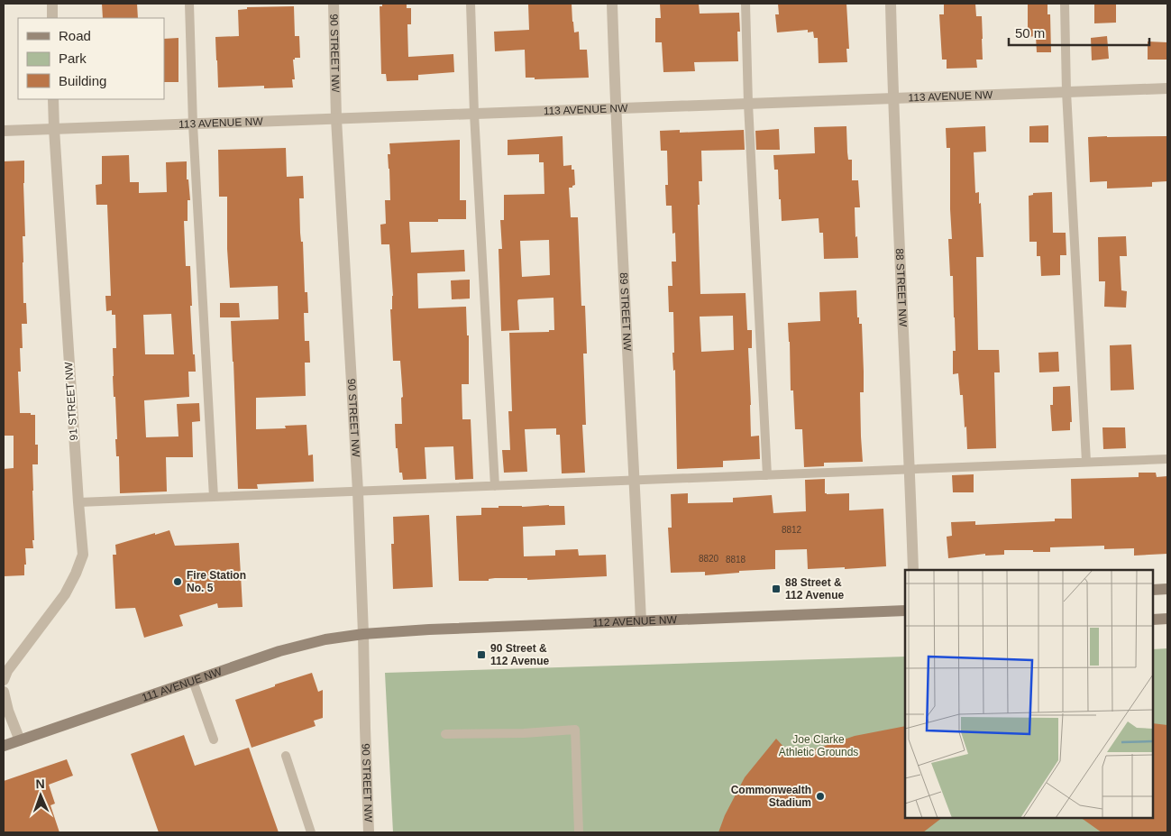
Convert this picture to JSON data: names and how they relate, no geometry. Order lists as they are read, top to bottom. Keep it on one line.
{"streets":{"main road":["112 AVENUE NW","111 AVENUE NW"],"street":["90 STREET NW","113 AVENUE NW","88 STREET NW","89 STREET NW","91 STREET NW"]},"crossings":[["90 STREET NW","113 AVENUE NW"],["90 STREET NW","112 AVENUE NW"],["90 STREET NW","111 AVENUE NW"],["113 AVENUE NW","88 STREET NW"],["113 AVENUE NW","89 STREET NW"],["113 AVENUE NW","91 STREET NW"],["89 STREET NW","112 AVENUE NW"],["112 AVENUE NW","111 AVENUE NW"]],"parks":["Joe Clarke Athletic Grounds"],"places":{"other":["Fire Station No. 5","Commonwealth Stadium"],"transit":["88 Street & 112 Avenue","90 Street & 112 Avenue"]},"house_numbers":["8812","8820","8818"],"legend":["Road","Park","Building"],"scale_bar":"50 m","north":"top"}
